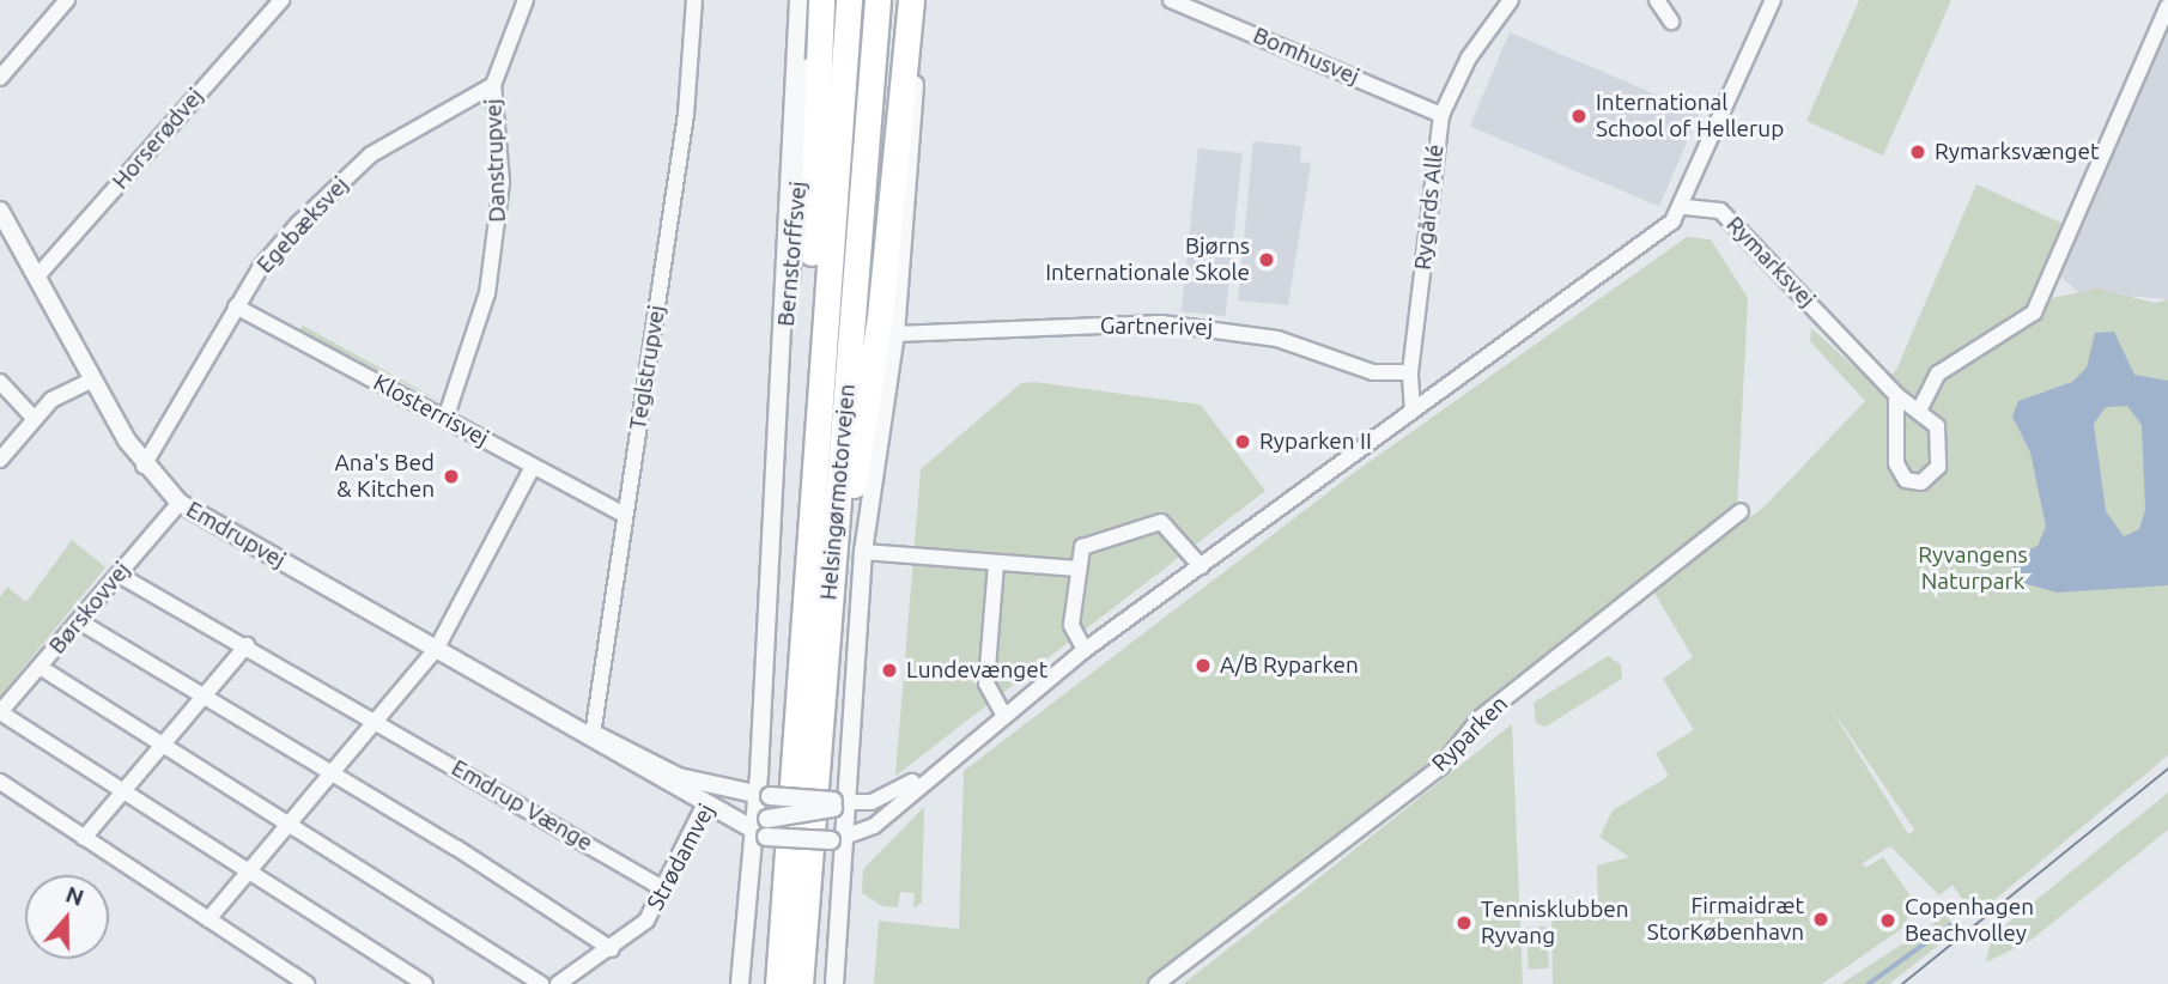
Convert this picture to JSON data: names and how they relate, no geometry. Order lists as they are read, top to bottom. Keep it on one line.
{"streets":{"highway":["Helsingørmotorvejen"],"street":["Bomhusvej","Horserødvej","Danstrupvej","Rygårds Allé","Egebæksvej","Bernstorffsvej","Rymarksvej","Gartnerivej","Teglstrupvej","Klosterrisvej","Emdrupvej","Børskovvej","Ryparken","Emdrup Vænge","Strødamvej"]},"crossings":[["Bomhusvej","Rygårds Allé"],["Horserødvej","Emdrupvej"],["Danstrupvej","Egebæksvej"],["Danstrupvej","Klosterrisvej"],["Rygårds Allé","Gartnerivej"],["Egebæksvej","Klosterrisvej"],["Egebæksvej","Emdrupvej"],["Teglstrupvej","Klosterrisvej"],["Teglstrupvej","Emdrupvej"],["Emdrupvej","Børskovvej"],["Emdrupvej","Strødamvej"],["Børskovvej","Emdrup Vænge"],["Emdrup Vænge","Strødamvej"]],"parks":["Ryvangens Naturpark"],"places":["International School of Hellerup","Rymarksvænget","Bjørns Internationale Skole","Ryparken II","Ana's Bed & Kitchen","A/B Ryparken","Lundevænget","Firmaidræt StorKøbenhavn","Copenhagen Beachvolley","Tennisklubben Ryvang"],"north":"top"}
